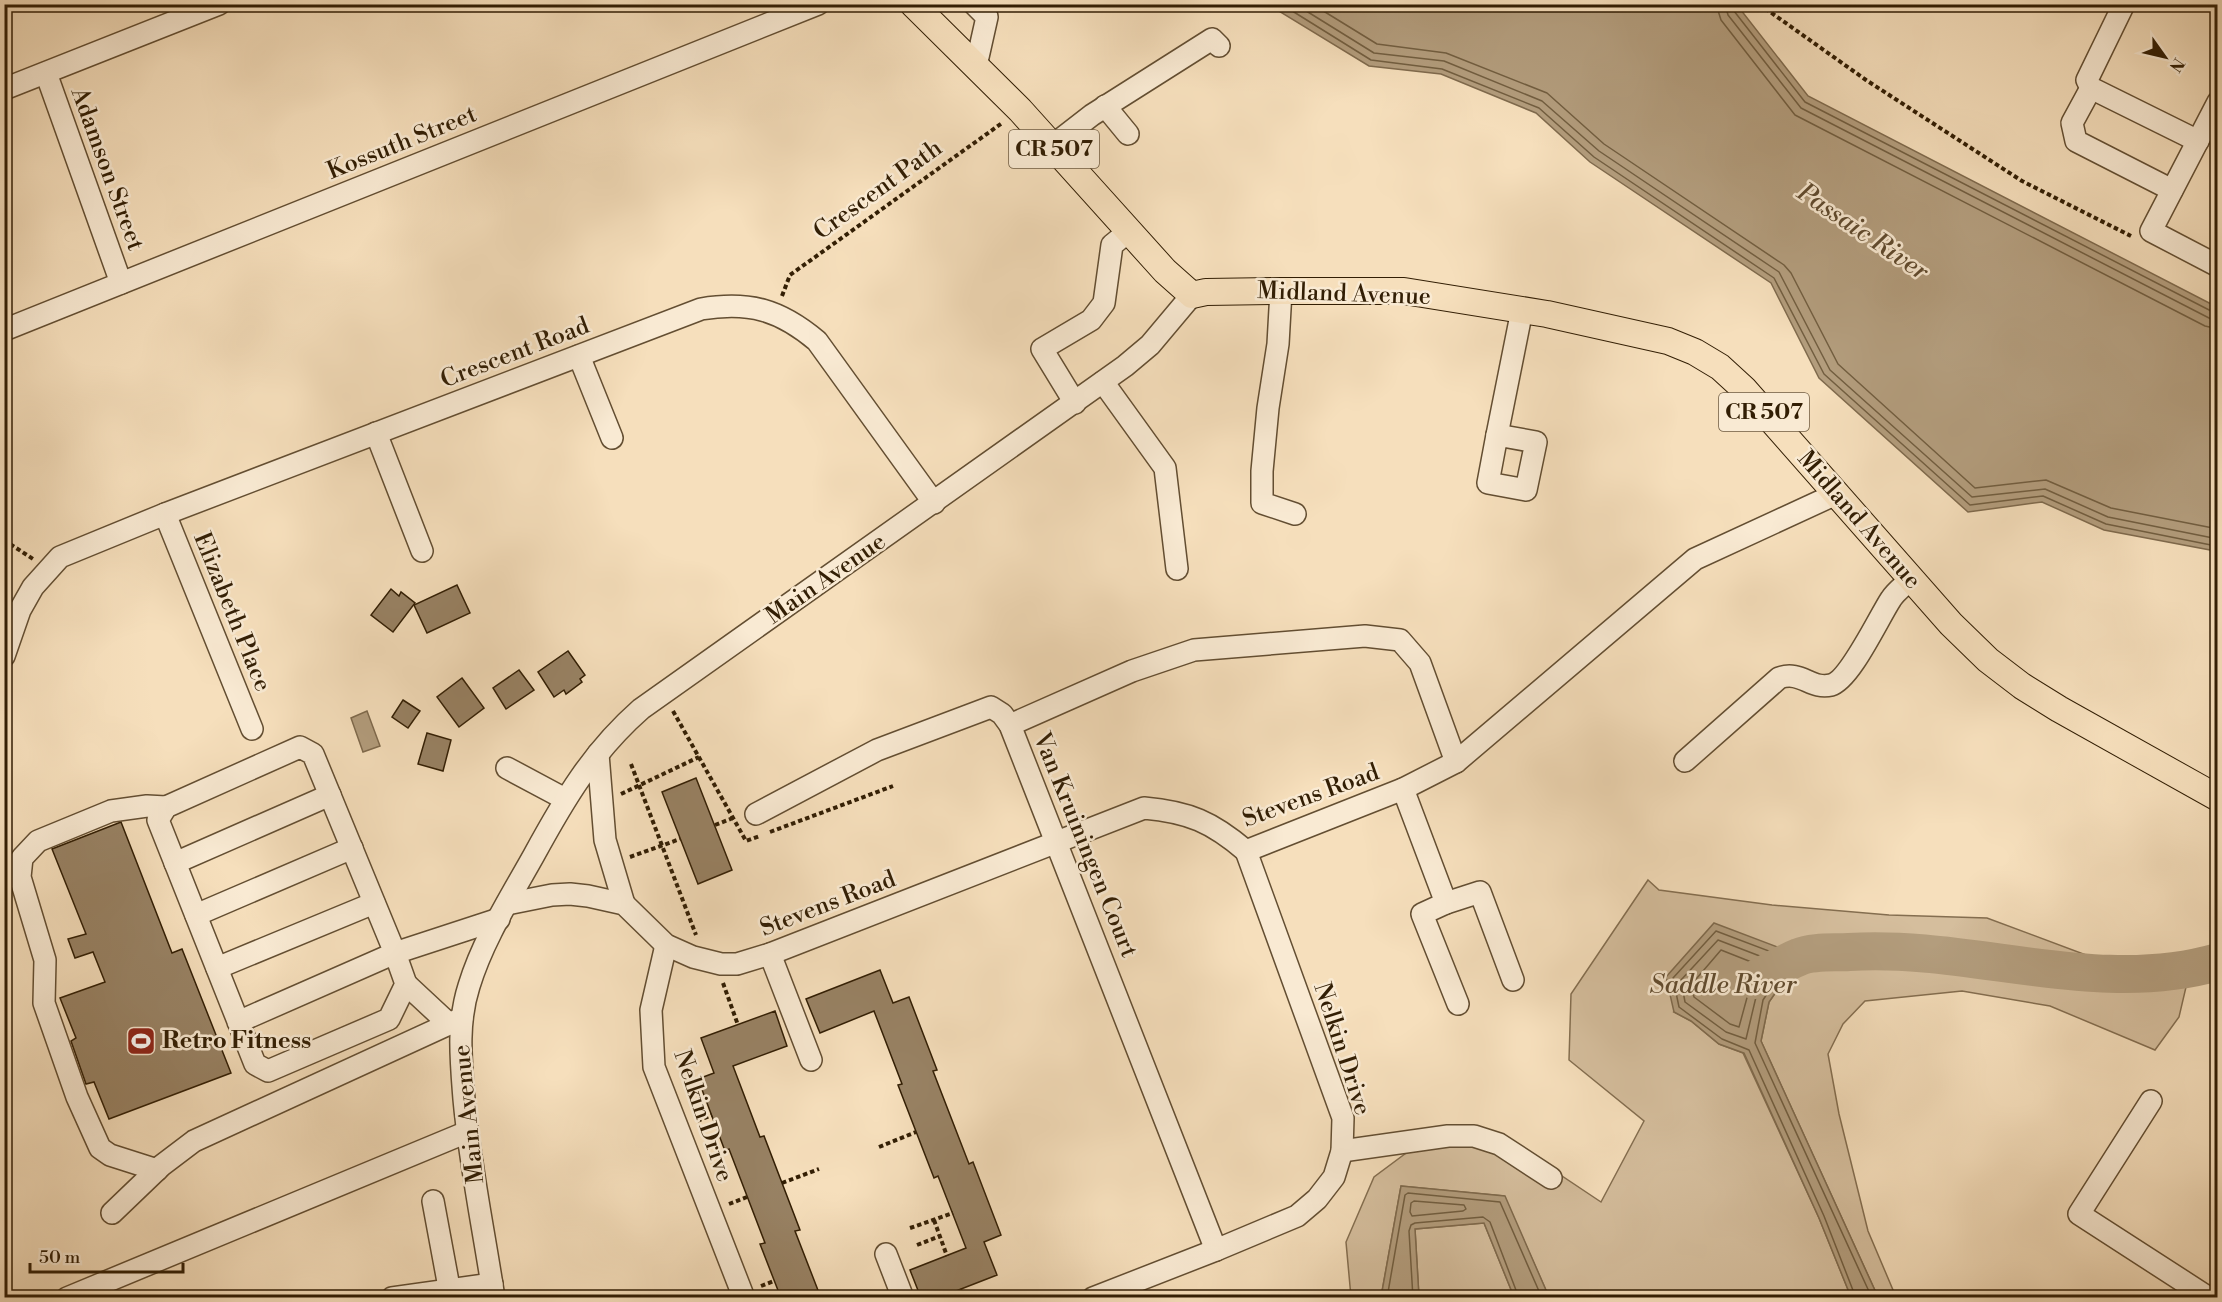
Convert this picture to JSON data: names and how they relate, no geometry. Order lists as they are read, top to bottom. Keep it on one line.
{"streets":{"main road":["CR 507","Midland Avenue"],"street":["Kossuth Street","Adamson Street","Crescent Road","Main Avenue","Elizabeth Place","Stevens Road","Van Kruiningen Court","Nelkin Drive"],"path":["Crescent Path"]},"crossings":[["Kossuth Street","Adamson Street"],["CR 507","Crescent Path"],["CR 507","Midland Avenue"],["CR 507","Main Avenue"],["Crescent Path","Crescent Road"],["Midland Avenue","Main Avenue"],["Midland Avenue","Stevens Road"],["Crescent Road","Main Avenue"],["Crescent Road","Elizabeth Place"],["Main Avenue","Stevens Road"],["Stevens Road","Van Kruiningen Court"],["Stevens Road","Nelkin Drive"],["Van Kruiningen Court","Nelkin Drive"]],"water":["Passaic River","Saddle River"],"places":{"sports":["Retro Fitness"]},"scale_bar":"50 m","north":"bottom right"}
